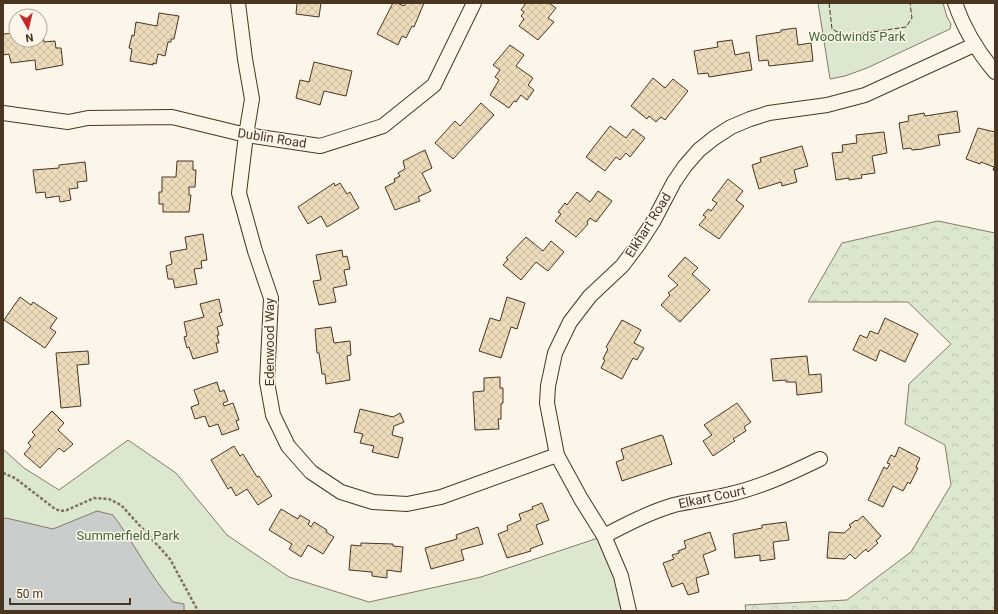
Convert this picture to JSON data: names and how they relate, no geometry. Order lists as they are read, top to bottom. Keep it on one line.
{"streets":{"street":["Dublin Road","Elkhart Road","Edenwood Way","Elkart Court"]},"crossings":[["Dublin Road","Edenwood Way"],["Elkhart Road","Edenwood Way"],["Elkhart Road","Elkart Court"]],"parks":["Woodwinds Park","Summerfield Park"],"scale_bar":"50 m","north":"bottom"}
